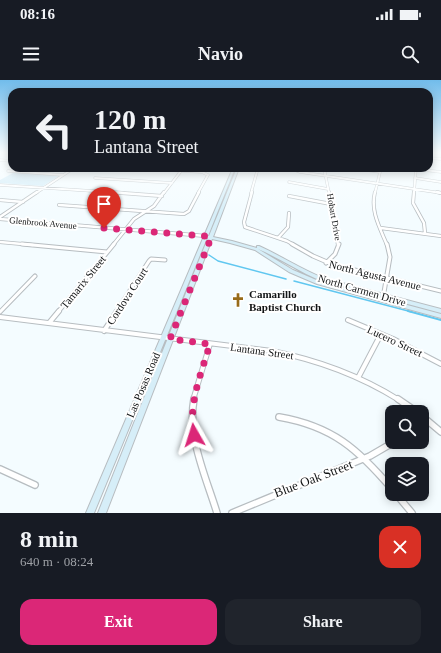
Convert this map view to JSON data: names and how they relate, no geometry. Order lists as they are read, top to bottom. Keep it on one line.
{"streets":{"main road":["North Carmen Drive","Las Posas Road"],"street":["Hobart Drive","Glenbrook Avenue","North Agusta Avenue","Tamarix Street","Cordova Court","Lucero Street","Lantana Street","Blue Oak Street"]},"crossings":[["Hobart Drive","North Agusta Avenue"],["Glenbrook Avenue","Tamarix Street"],["Glenbrook Avenue","North Carmen Drive"],["Glenbrook Avenue","Las Posas Road"],["Tamarix Street","Lantana Street"],["North Carmen Drive","Las Posas Road"],["Cordova Court","Lantana Street"],["Lantana Street","Las Posas Road"]],"places":{"church":["Camarillo Baptist Church"]},"page":{"status":"08:16","header":"Navio","turn":["120 m","Lantana Street"],"heading":["8 min","640 m · 08:24"],"buttons":["Exit","Share"]}}
